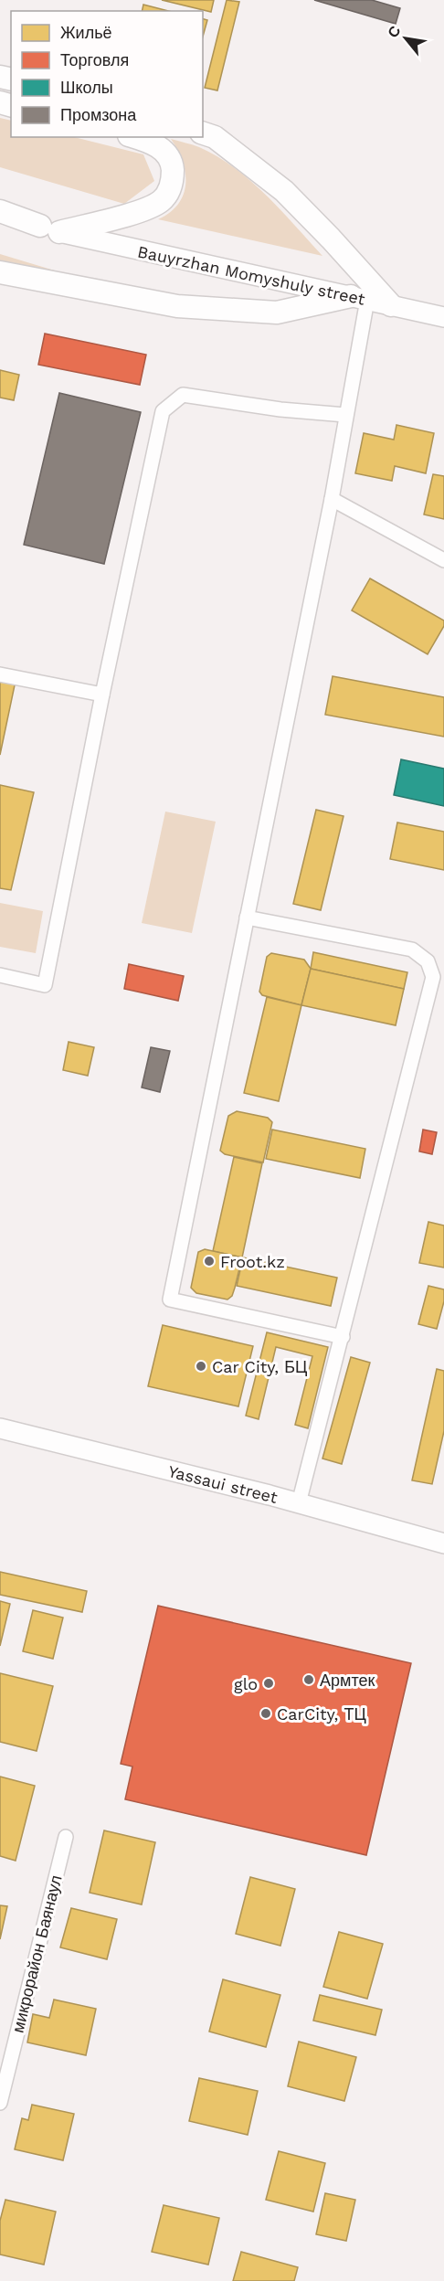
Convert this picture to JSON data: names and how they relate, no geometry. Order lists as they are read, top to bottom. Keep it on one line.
{"streets":{"main road":["Bauyrzhan Momyshuly street","Yassaui street"],"street":["микрорайон Баянаул"]},"places":["Froot.kz","Car City, БЦ","Армтек","glo","CarCity, ТЦ"],"legend":["Жильё","Торговля","Школы","Промзона"],"north":"top left"}
